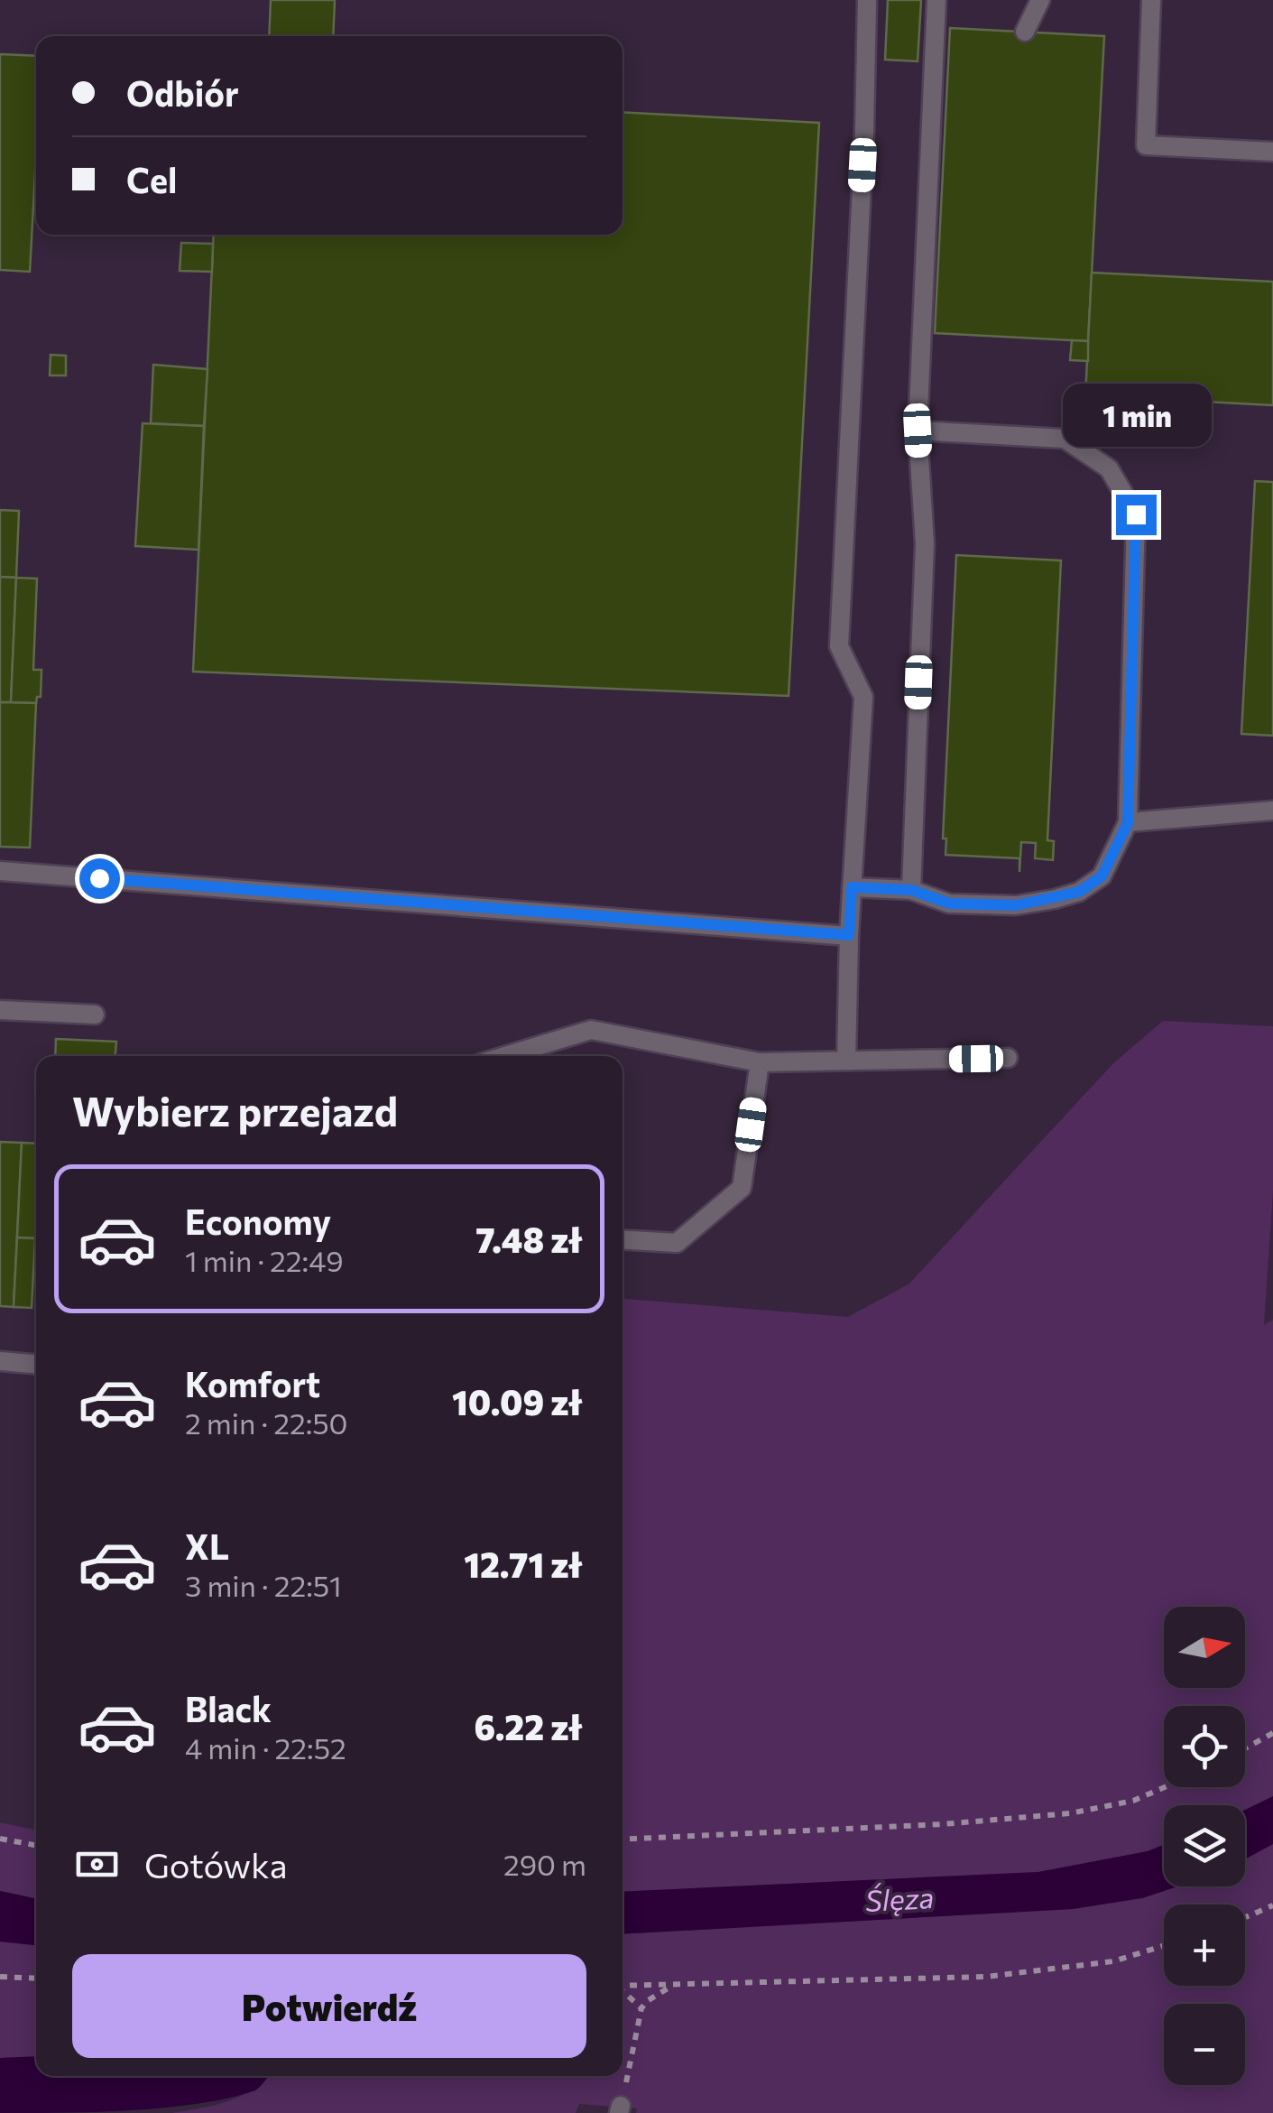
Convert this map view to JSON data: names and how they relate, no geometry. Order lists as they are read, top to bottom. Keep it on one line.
{"water":["Ślęza"],"north":"right","page":{"banner":["Odbiór","Cel"],"bubble":"1 min","heading":"Wybierz przejazd","list":[{"name":"Economy","note":"1 min · 22:49","value":"7.48 zł"},{"name":"Komfort","note":"2 min · 22:50","value":"10.09 zł"},{"name":"XL","note":"3 min · 22:51","value":"12.71 zł"},{"name":"Black","note":"4 min · 22:52","value":"6.22 zł"}],"map_buttons":["+","−"],"pay":["Gotówka","290 m"],"buttons":"Potwierdź"}}
